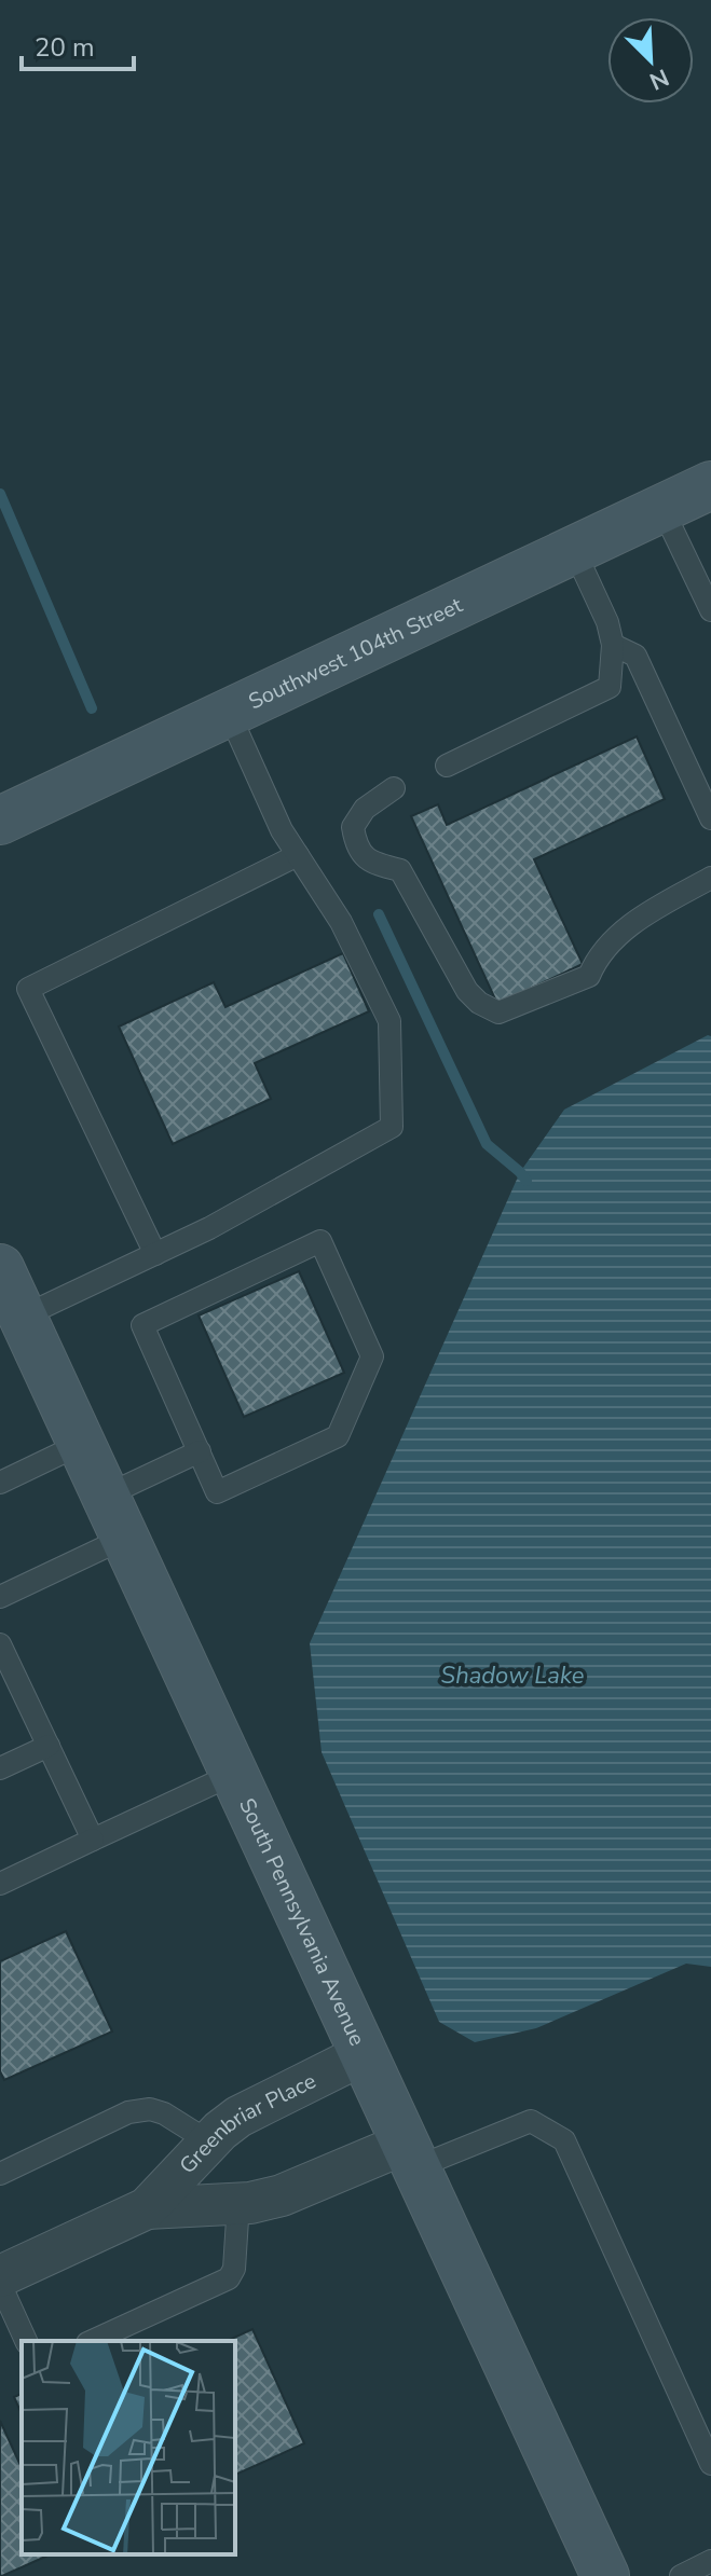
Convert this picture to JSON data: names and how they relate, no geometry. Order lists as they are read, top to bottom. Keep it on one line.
{"streets":{"main road":["Southwest 104th Street","South Pennsylvania Avenue"],"street":["Greenbriar Place"]},"crossings":[["South Pennsylvania Avenue","Greenbriar Place"]],"water":["Shadow Lake"],"scale_bar":"20 m","north":"bottom right"}
